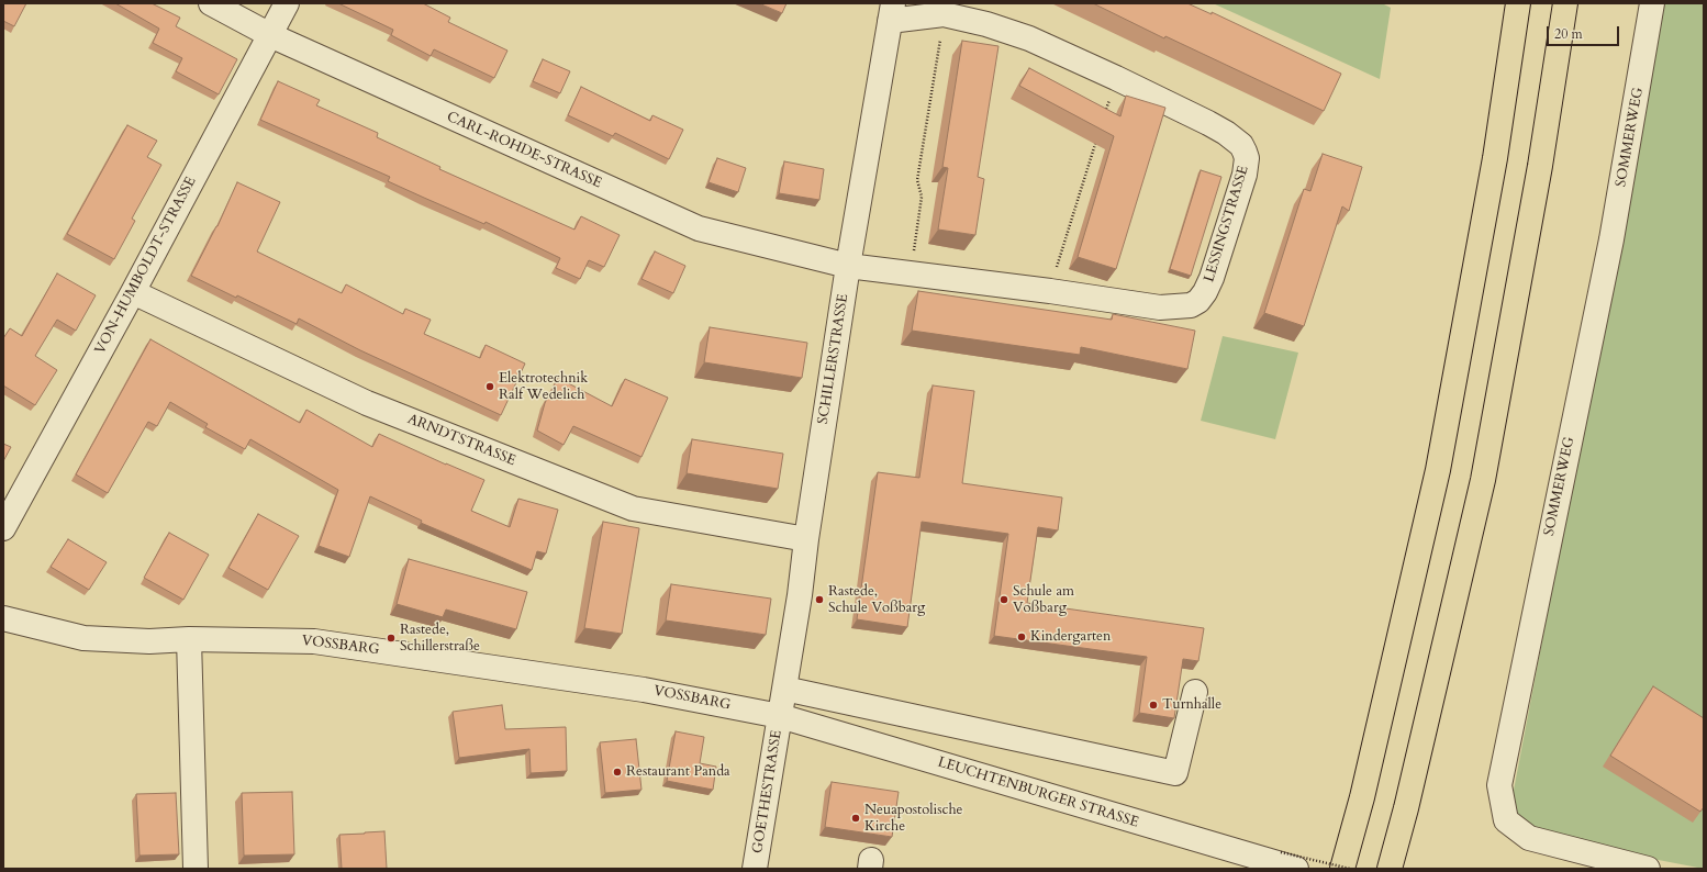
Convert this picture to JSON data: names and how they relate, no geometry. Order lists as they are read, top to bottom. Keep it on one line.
{"streets":{"street":["SOMMERWEG","CARL-ROHDE-STRASSE","LESSINGSTRASSE","VON-HUMBOLDT-STRASSE","SCHILLERSTRASSE","ARNDTSTRASSE","VOSSBARG","GOETHESTRASSE","LEUCHTENBURGER STRASSE"]},"crossings":[["CARL-ROHDE-STRASSE","LESSINGSTRASSE"],["CARL-ROHDE-STRASSE","VON-HUMBOLDT-STRASSE"],["CARL-ROHDE-STRASSE","SCHILLERSTRASSE"],["LESSINGSTRASSE","SCHILLERSTRASSE"],["VON-HUMBOLDT-STRASSE","ARNDTSTRASSE"],["SCHILLERSTRASSE","ARNDTSTRASSE"],["SCHILLERSTRASSE","VOSSBARG"],["SCHILLERSTRASSE","GOETHESTRASSE"],["SCHILLERSTRASSE","LEUCHTENBURGER STRASSE"],["VOSSBARG","GOETHESTRASSE"],["VOSSBARG","LEUCHTENBURGER STRASSE"],["GOETHESTRASSE","LEUCHTENBURGER STRASSE"]],"places":["Elektrotechnik Ralf Wedelich","Rastede, Schule Voßbarg","Schule am Voßbarg","Kindergarten","Rastede, Schillerstraße","Turnhalle","Restaurant Panda","Neuapostolische Kirche"],"scale_bar":"20 m"}
